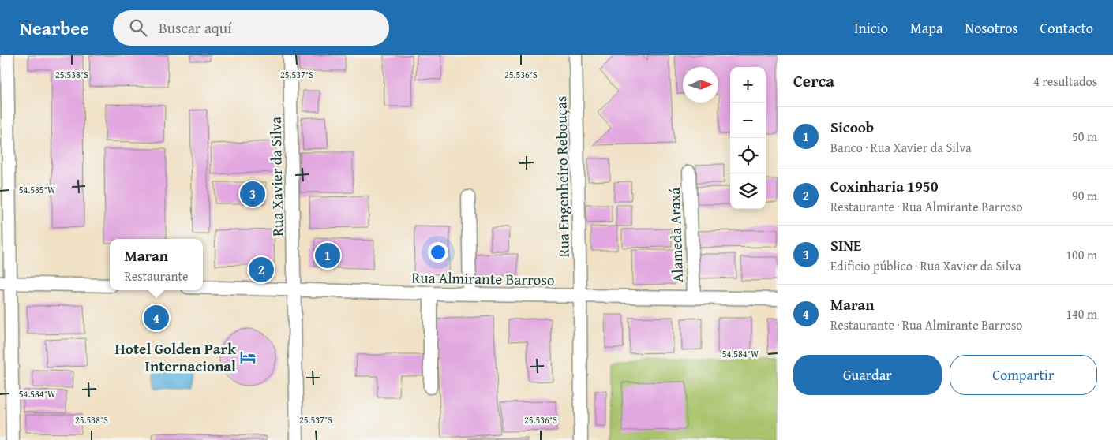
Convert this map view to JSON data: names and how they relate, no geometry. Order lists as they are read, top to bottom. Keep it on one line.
{"streets":{"street":["Rua Xavier da Silva","Rua Engenheiro Rebouças","Alameda Araxá","Rua Almirante Barroso"]},"crossings":[["Rua Xavier da Silva","Rua Almirante Barroso"],["Rua Engenheiro Rebouças","Rua Almirante Barroso"],["Alameda Araxá","Rua Almirante Barroso"]],"places":{"hotel":["Hotel Golden Park Internacional"]},"north":"right","page":{"header":"Nearbee","search":"Buscar aquí","nav":["Inicio","Mapa","Nosotros","Contacto"],"heading":["Cerca","4 resultados"],"map_buttons":["+","−"],"list":[{"mark":"1","name":"Sicoob","note":"Banco · Rua Xavier da Silva","value":"50 m"},{"mark":"2","name":"Coxinharia 1950","note":"Restaurante · Rua Almirante Barroso","value":"90 m"},{"mark":"3","name":"SINE","note":"Edificio público · Rua Xavier da Silva","value":"100 m"},{"mark":"4","name":"Maran","note":"Restaurante · Rua Almirante Barroso","value":"140 m"}],"pins":["3","1","2","4"],"popup":["Maran","Restaurante"],"buttons":["Guardar","Compartir"]},"coordinates":["25.538°S","25.537°S","25.536°S","54.585°W","54.584°W"]}
